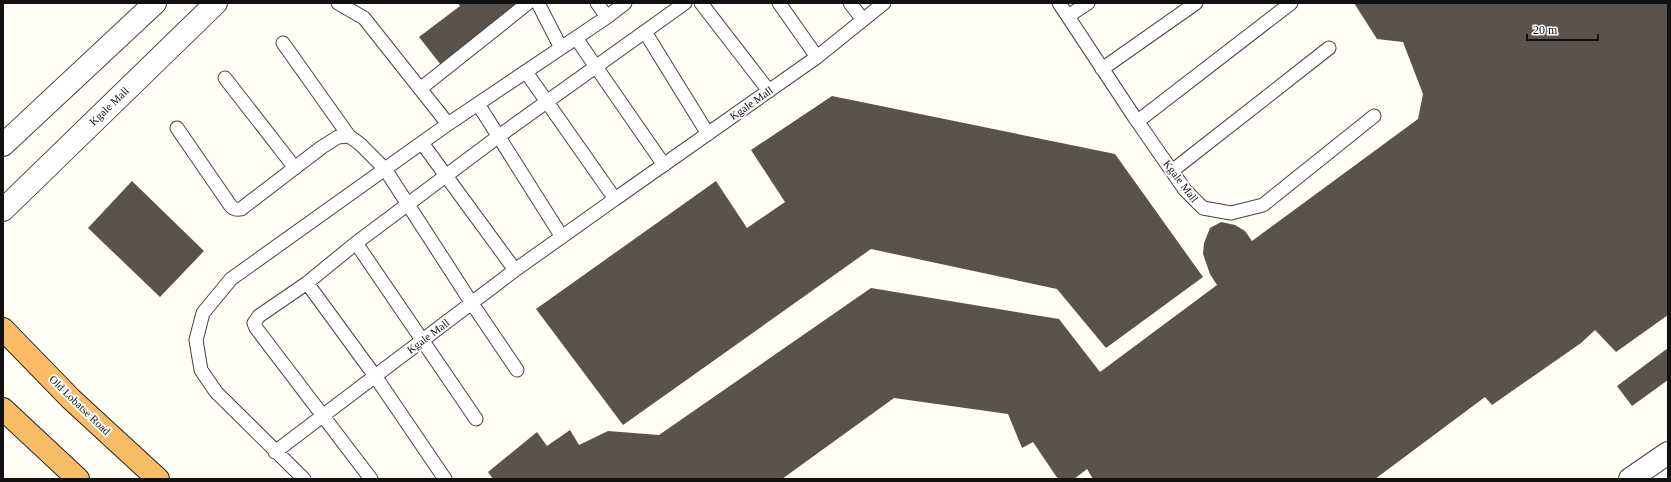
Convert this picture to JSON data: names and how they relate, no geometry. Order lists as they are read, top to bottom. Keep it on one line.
{"streets":{"highway":["Old Lobatse Road"],"street":["Kgale Mall"]},"scale_bar":"20 m"}
